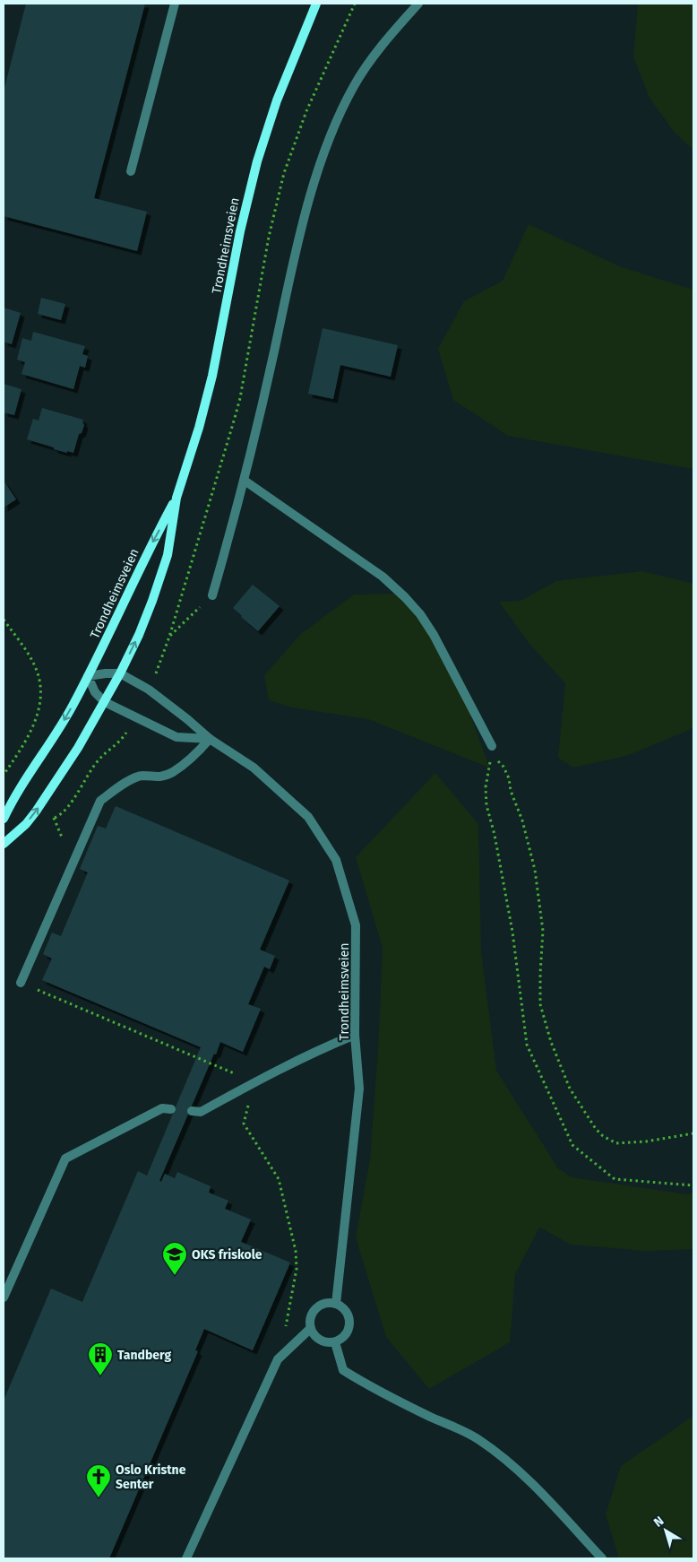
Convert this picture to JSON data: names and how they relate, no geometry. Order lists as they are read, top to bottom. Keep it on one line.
{"streets":{"main road":["Trondheimsveien"]},"places":{"school or university":["OKS friskole"],"building":["Tandberg"],"church":["Oslo Kristne Senter"]},"north":"top left"}
